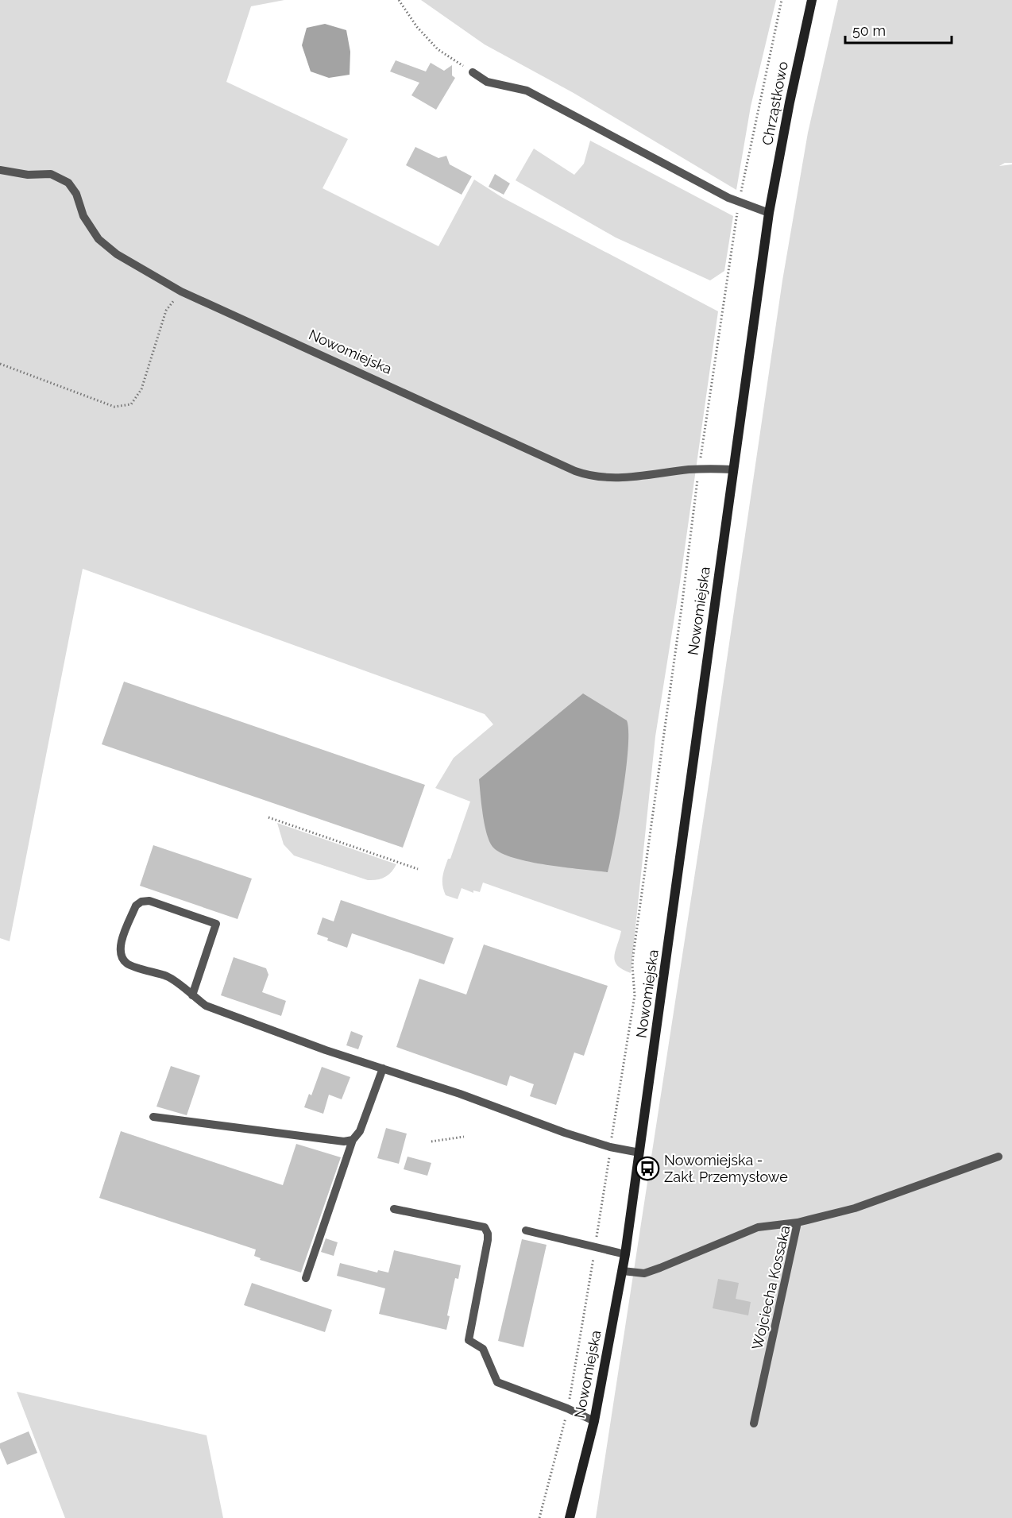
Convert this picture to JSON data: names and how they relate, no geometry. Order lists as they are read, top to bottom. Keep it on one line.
{"streets":{"street":["Chrząstkowo","Nowomiejska"],"lane":["Wojciecha Kossaka"]},"crossings":[["Chrząstkowo","Nowomiejska"]],"places":{"bus stop":["Nowomiejska - Zakł. Przemysłowe"]},"scale_bar":"50 m"}
